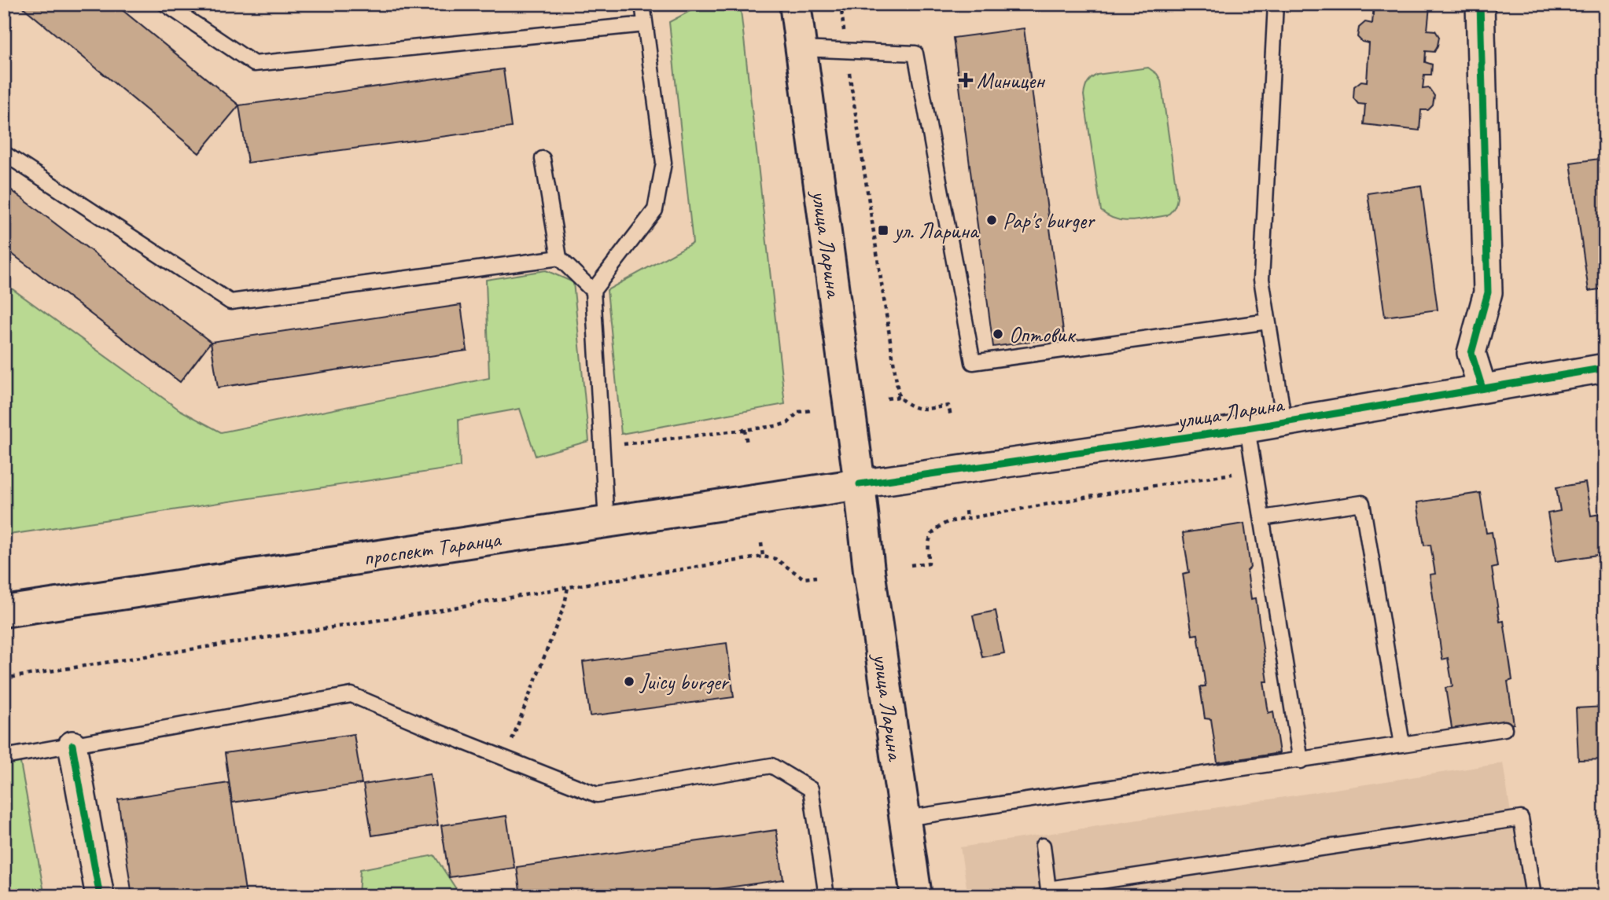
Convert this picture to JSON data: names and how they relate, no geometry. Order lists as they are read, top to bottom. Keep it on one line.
{"streets":{"main road":["улица Ларина","проспект Таранца"]},"crossings":[["улица Ларина","проспект Таранца"]],"places":{"health":["Миницен"],"other":["Pap's burger","Оптовик","Juicy burger"],"transit":["ул. Ларина"]}}
